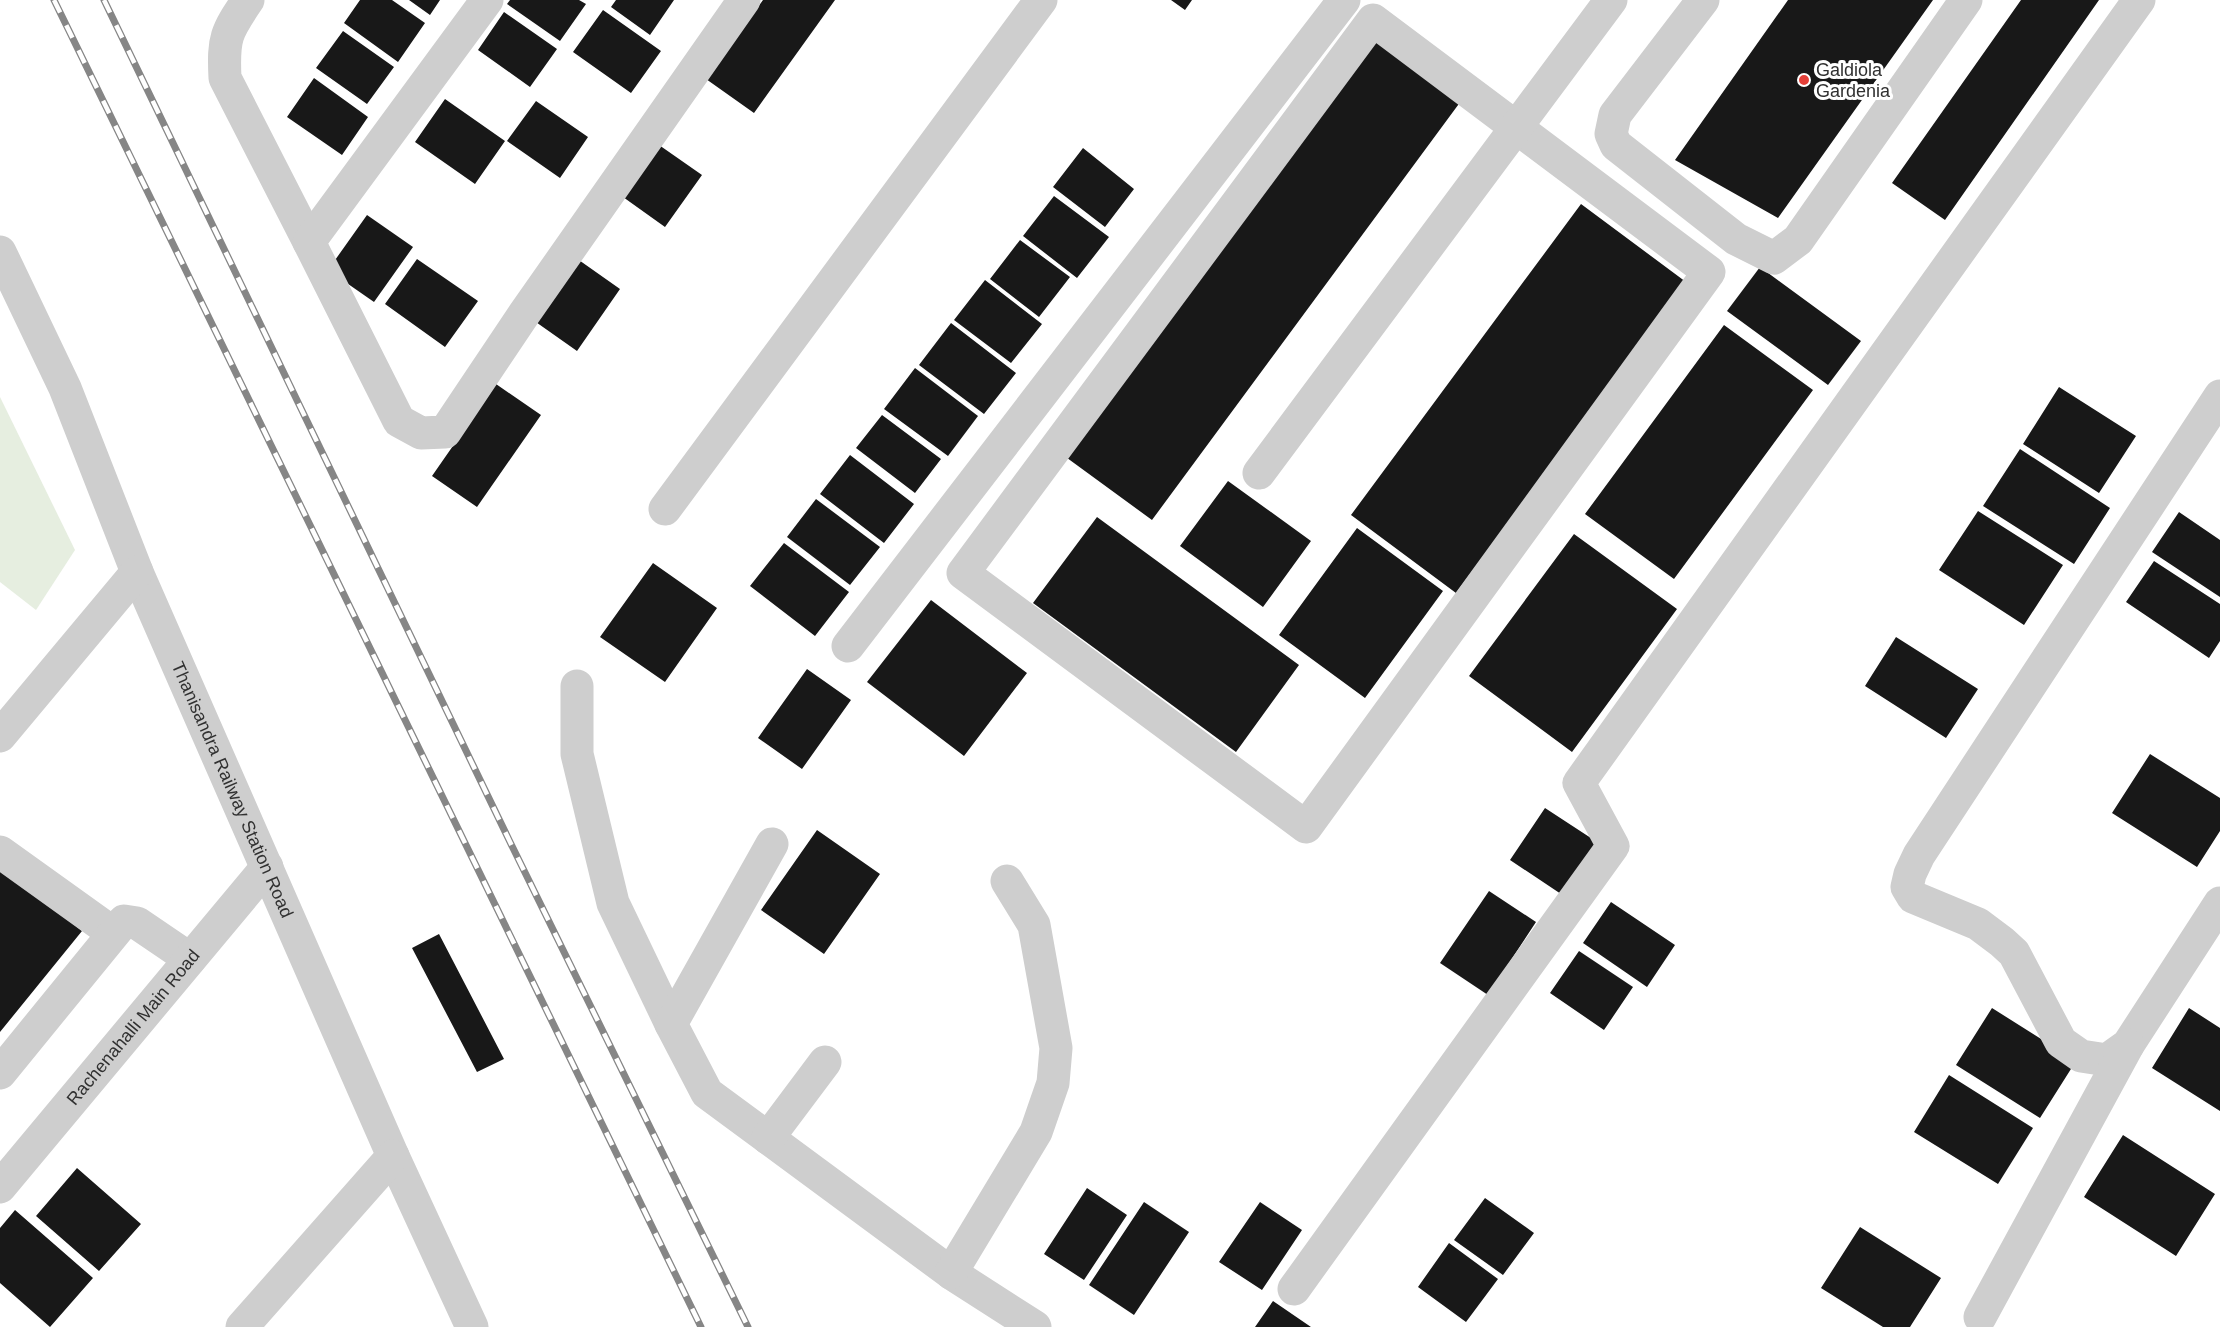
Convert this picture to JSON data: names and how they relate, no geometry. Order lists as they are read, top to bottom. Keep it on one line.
{"streets":{"street":["Thanisandra Railway Station Road","Rachenahalli Main Road"]},"crossings":[["Thanisandra Railway Station Road","Rachenahalli Main Road"]],"places":["Galdiola Gardenia"]}
